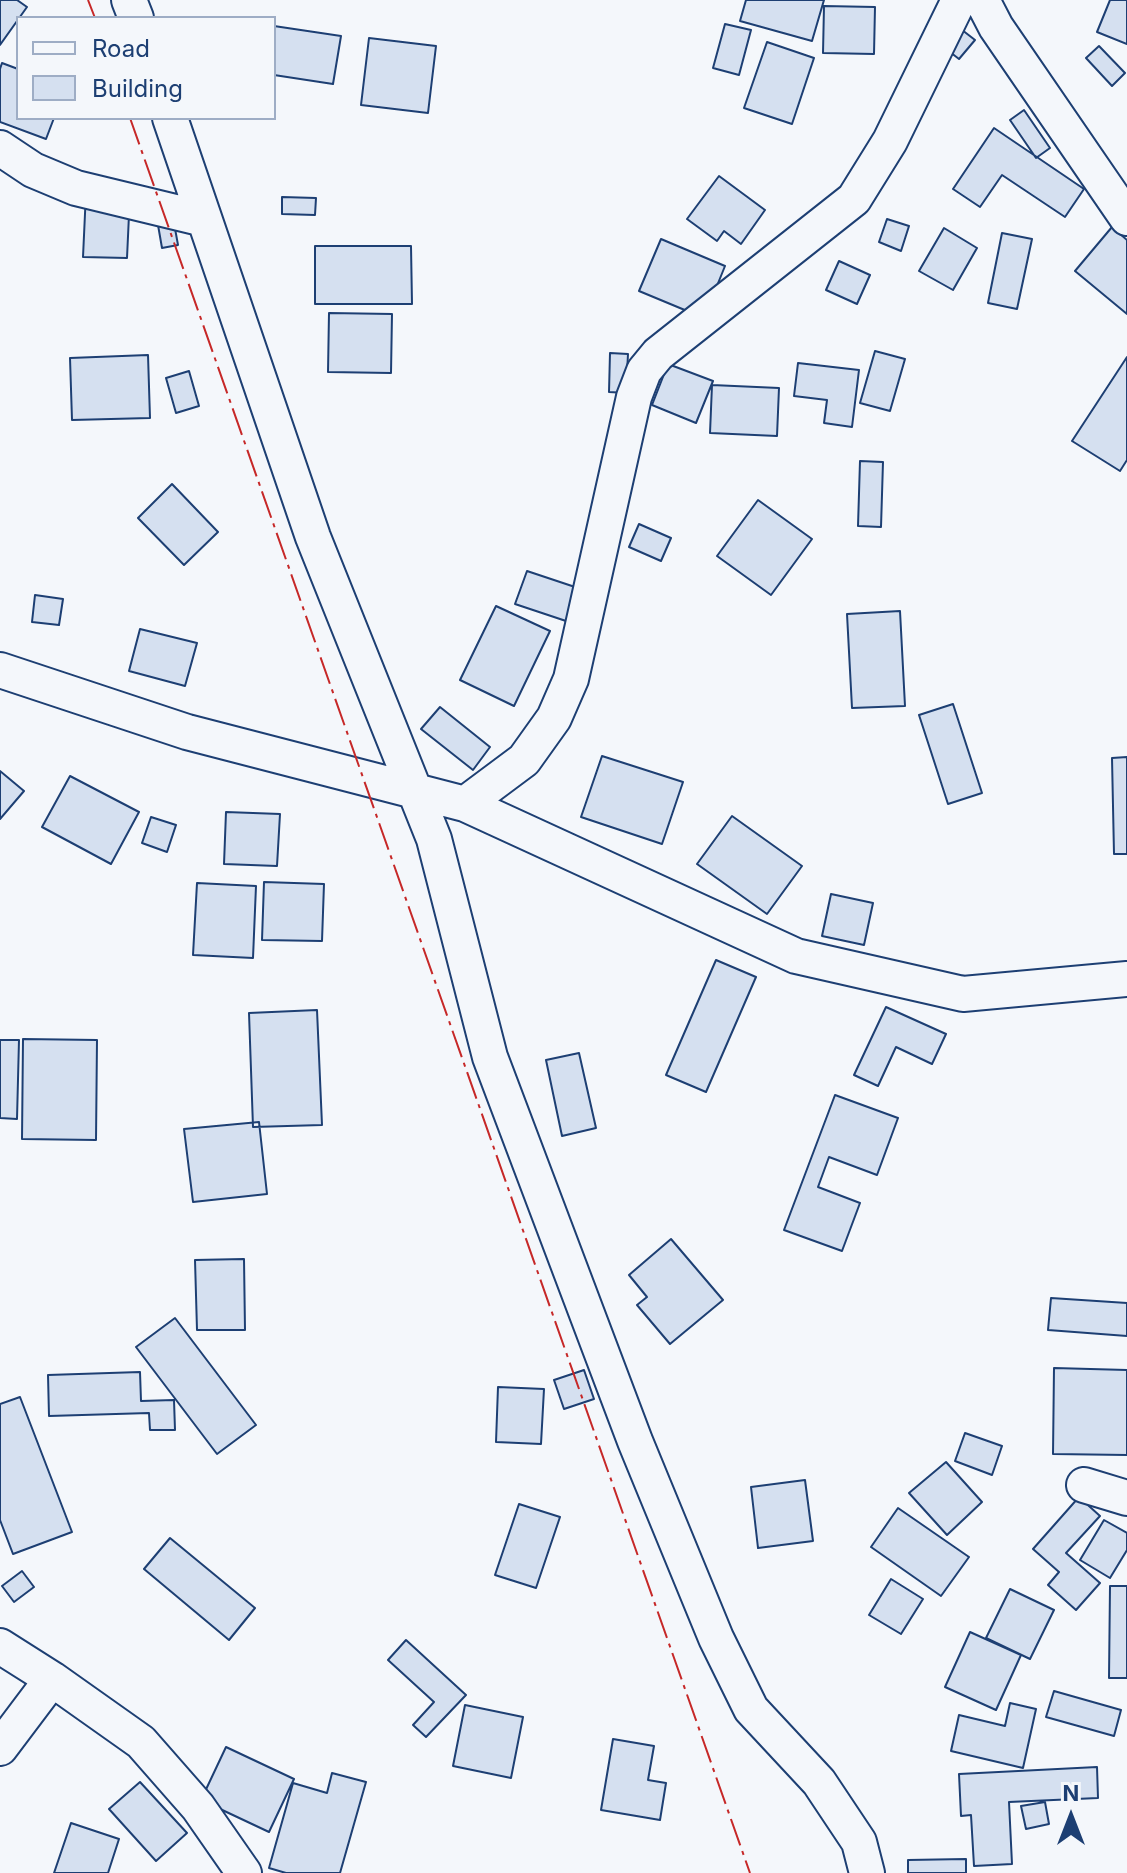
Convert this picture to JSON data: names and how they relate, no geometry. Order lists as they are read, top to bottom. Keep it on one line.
{"legend":["Road","Building"],"north":"top"}
